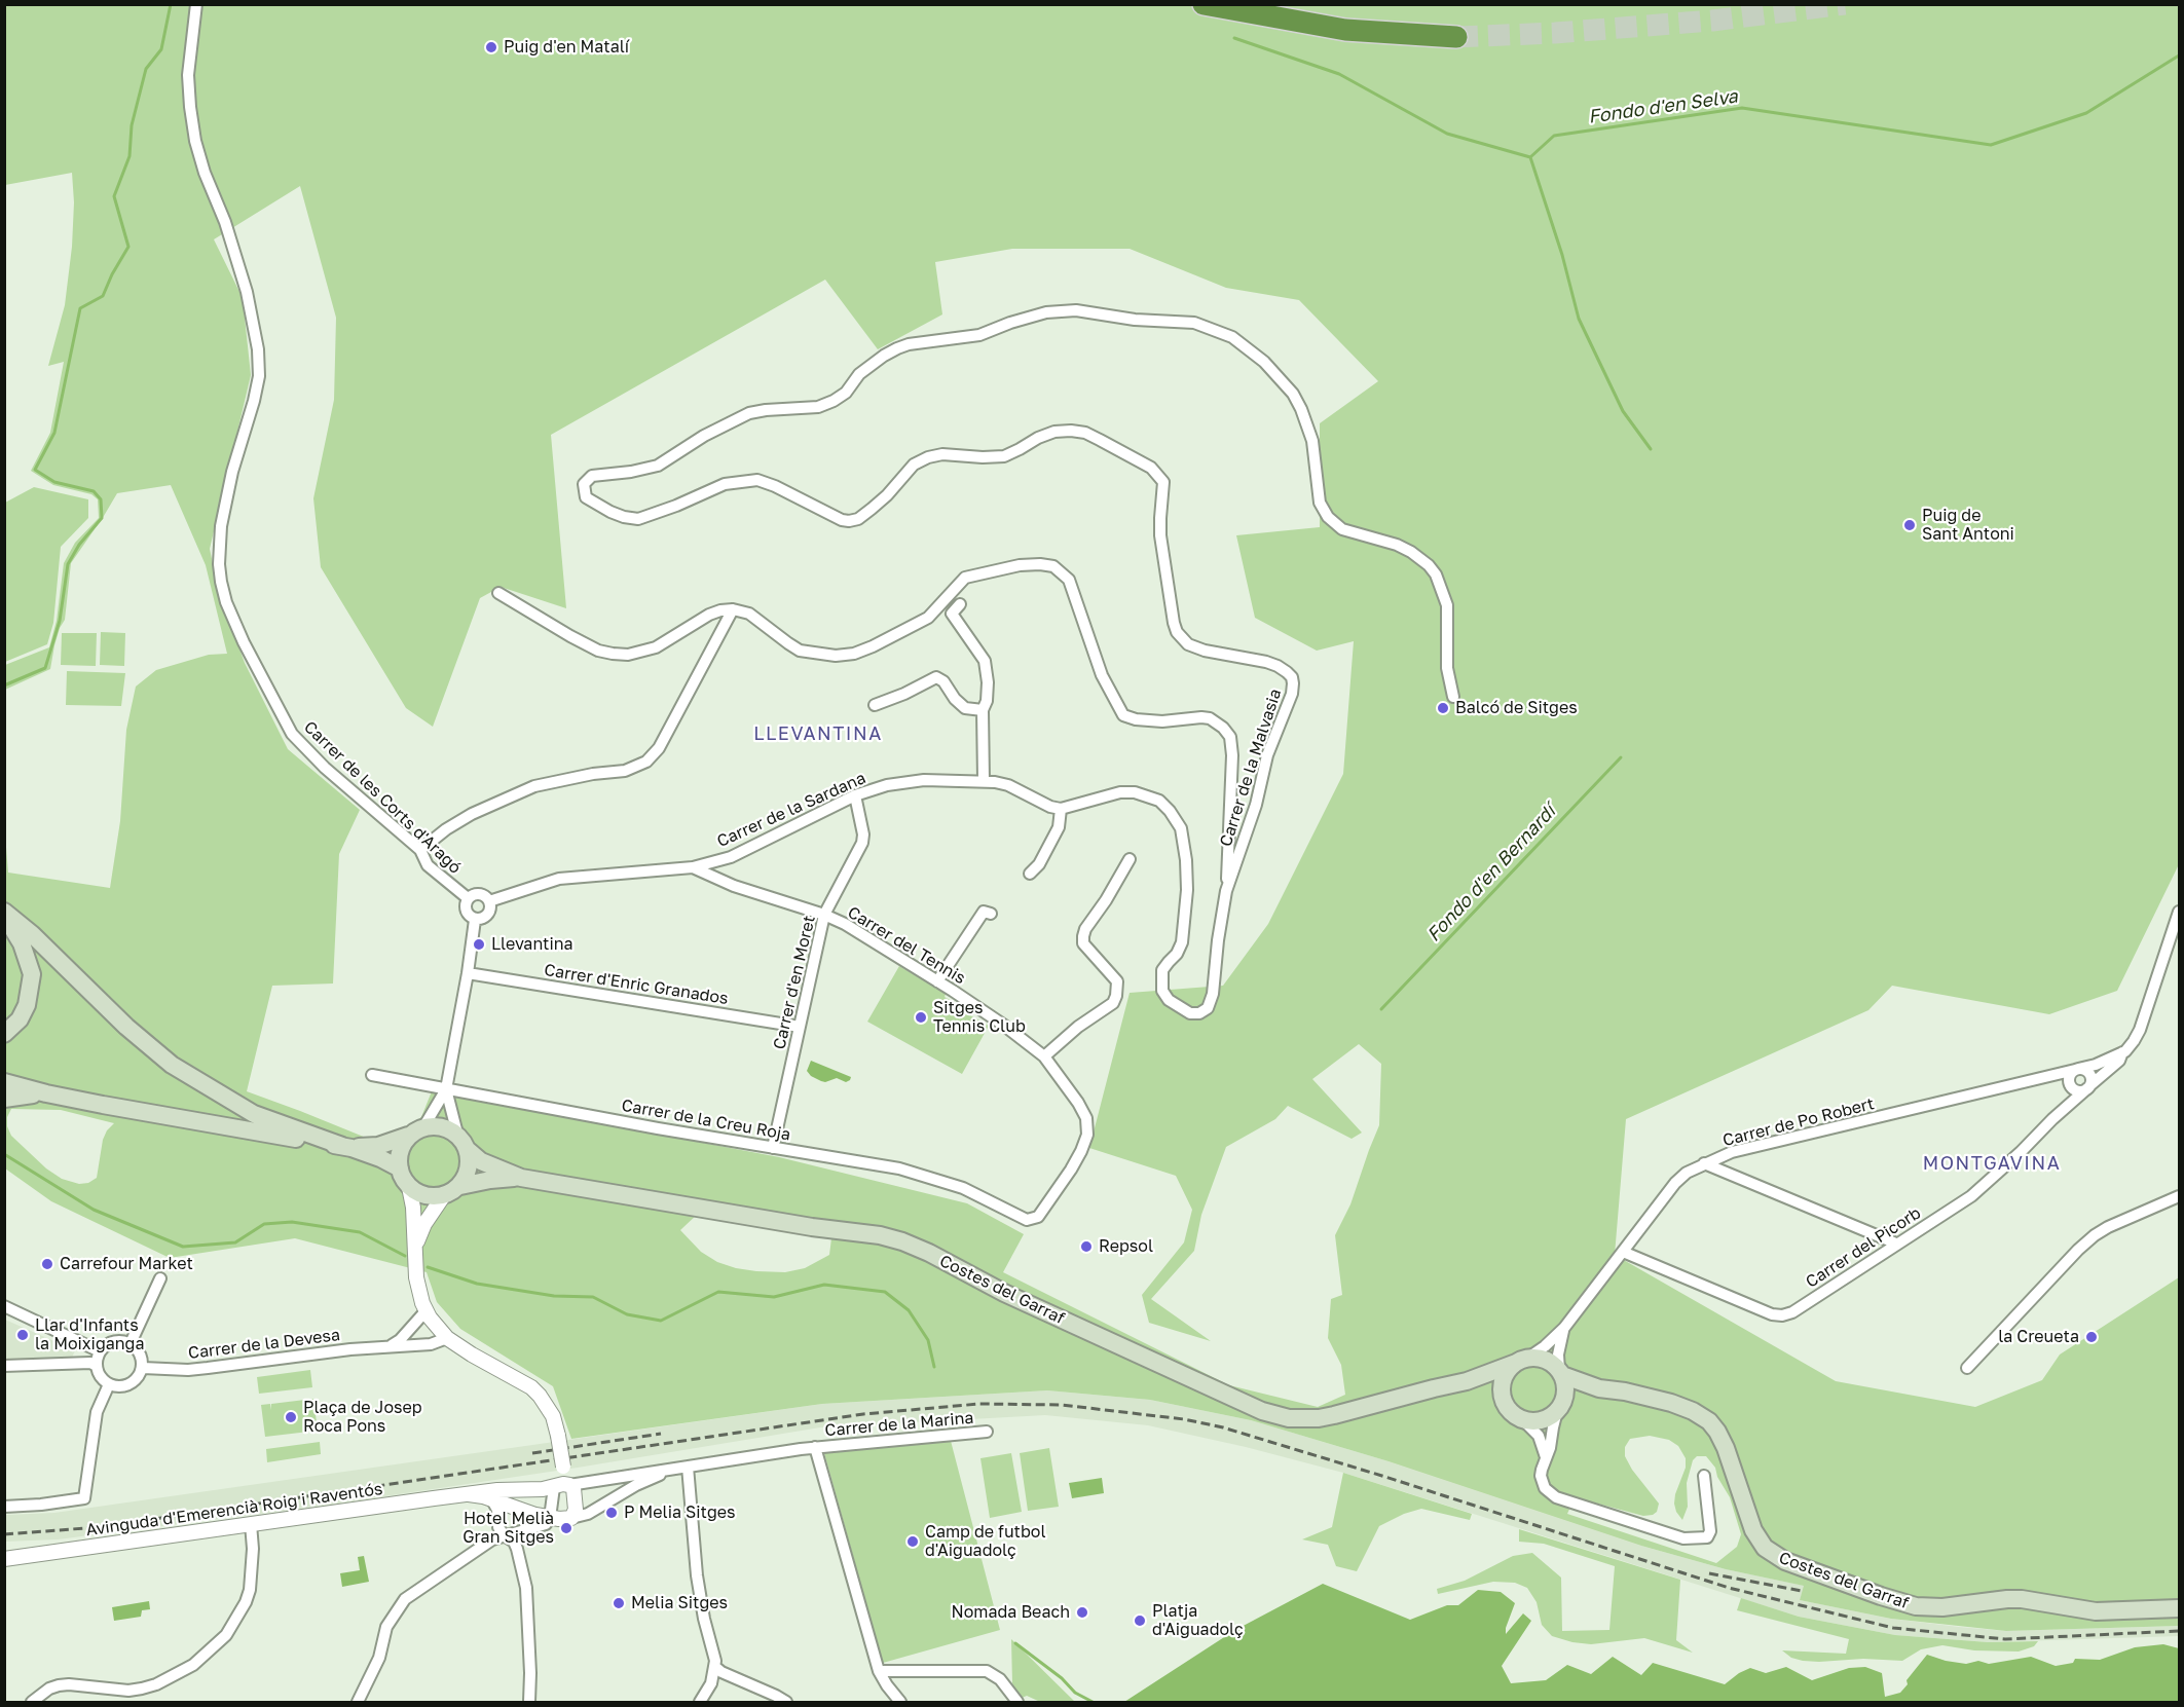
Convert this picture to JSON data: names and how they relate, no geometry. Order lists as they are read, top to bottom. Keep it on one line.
{"streets":{"main road":["Costes del Garraf"],"street":["Carrer de la Malvasia","Carrer de les Corts d'Aragó","Carrer de la Sardana","Carrer del Tennis","Carrer d'en Moret","Carrer d'Enric Granados","Carrer de la Creu Roja","Carrer de Po Robert","Carrer del Picorb","Carrer de la Devesa","Carrer de la Marina","Avinguda d'Emerencià Roig i Raventós"]},"crossings":[["Carrer de la Malvasia","Carrer de la Sardana"],["Carrer de les Corts d'Aragó","Carrer de la Sardana"],["Carrer de la Sardana","Carrer del Tennis"],["Carrer de la Sardana","Carrer d'en Moret"],["Carrer del Tennis","Carrer d'en Moret"],["Carrer del Tennis","Carrer de la Creu Roja"],["Carrer d'en Moret","Carrer d'Enric Granados"],["Carrer d'en Moret","Carrer de la Creu Roja"],["Carrer de Po Robert","Carrer del Picorb"],["Carrer de Po Robert","Costes del Garraf"],["Carrer de la Marina","Avinguda d'Emerencià Roig i Raventós"]],"districts":["LLEVANTINA","MONTGAVINA"],"water":["Fondo d'en Selva","Fondo d'en Bernardí"],"places":["Puig d'en Matalí","Puig de Sant Antoni","Balcó de Sitges","Llevantina","Sitges Tennis Club","Repsol","Carrefour Market","Llar d'Infants la Moixiganga","la Creueta","Plaça de Josep Roca Pons","P Melia Sitges","Hotel Melià Gran Sitges","Camp de futbol d'Aiguadolç","Melia Sitges","Nomada Beach","Platja d'Aiguadolç"]}
